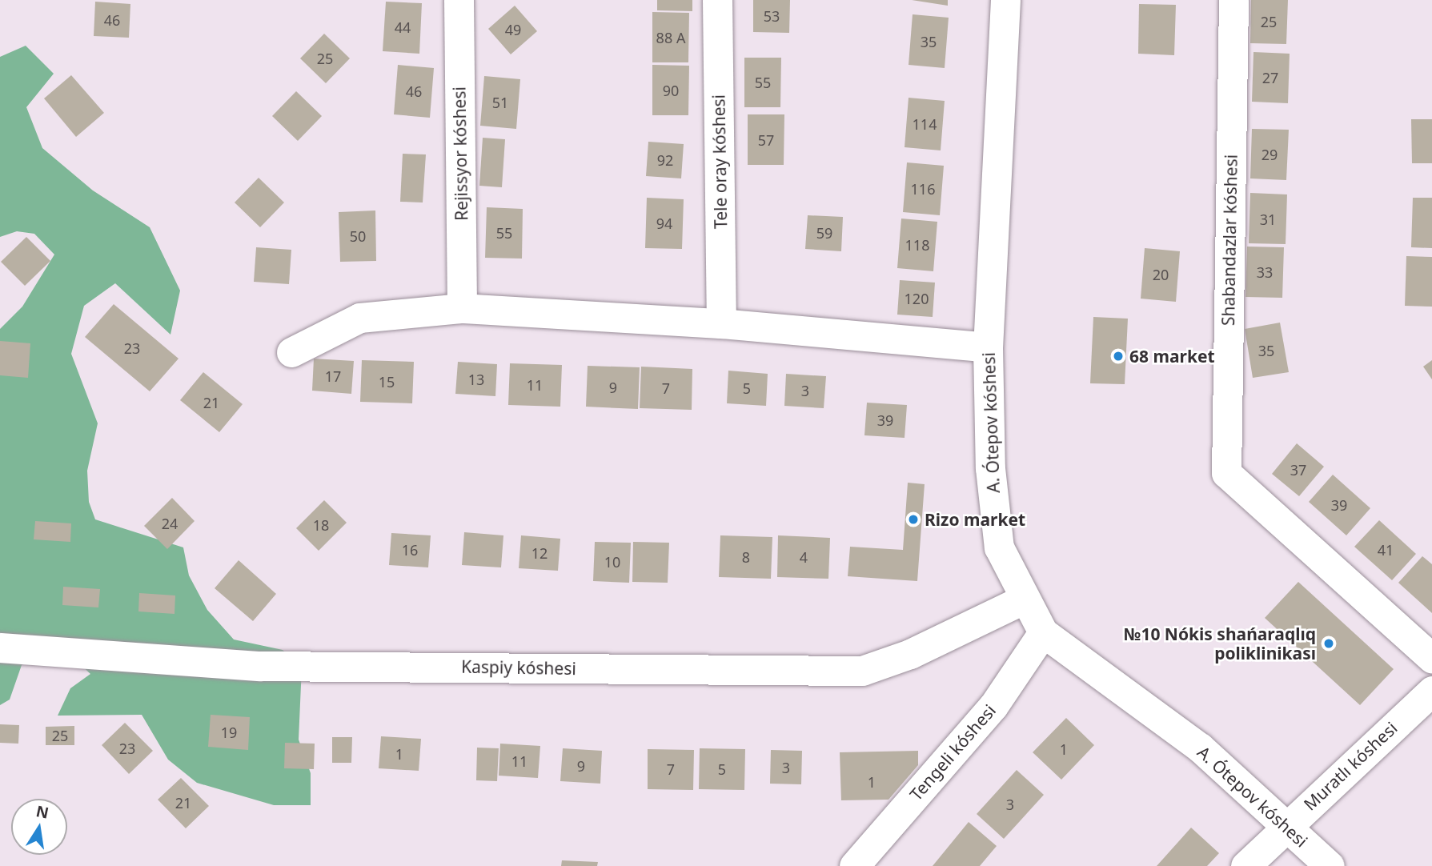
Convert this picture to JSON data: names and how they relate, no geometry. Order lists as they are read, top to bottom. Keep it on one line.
{"streets":{"street":["Rejissyor kóshesi","Tele oray kóshesi","Shabandazlar kóshesi","A. Ótepov kóshesi","Kaspiy kóshesi","Tengeli kóshesi","Muratlı kóshesi"]},"crossings":[["A. Ótepov kóshesi","Kaspiy kóshesi"],["A. Ótepov kóshesi","Tengeli kóshesi"],["A. Ótepov kóshesi","Muratlı kóshesi"]],"places":["68 market","Rizo market","№10 Nókis shańaraqlıq poliklinikası"],"house_numbers":["53","46","25","44","49","88 А","35","25","27","55","90","46","51","114","57","29","92","116","31","94","55","59","50","118","33","20","120","23","35","17","13","15","11","9","7","5","3","21","39","37","39","24","18","16","41","12","8","4","10","19","25","23","1","1","11","9","3","7","5","1","21","3"],"north":"top"}
